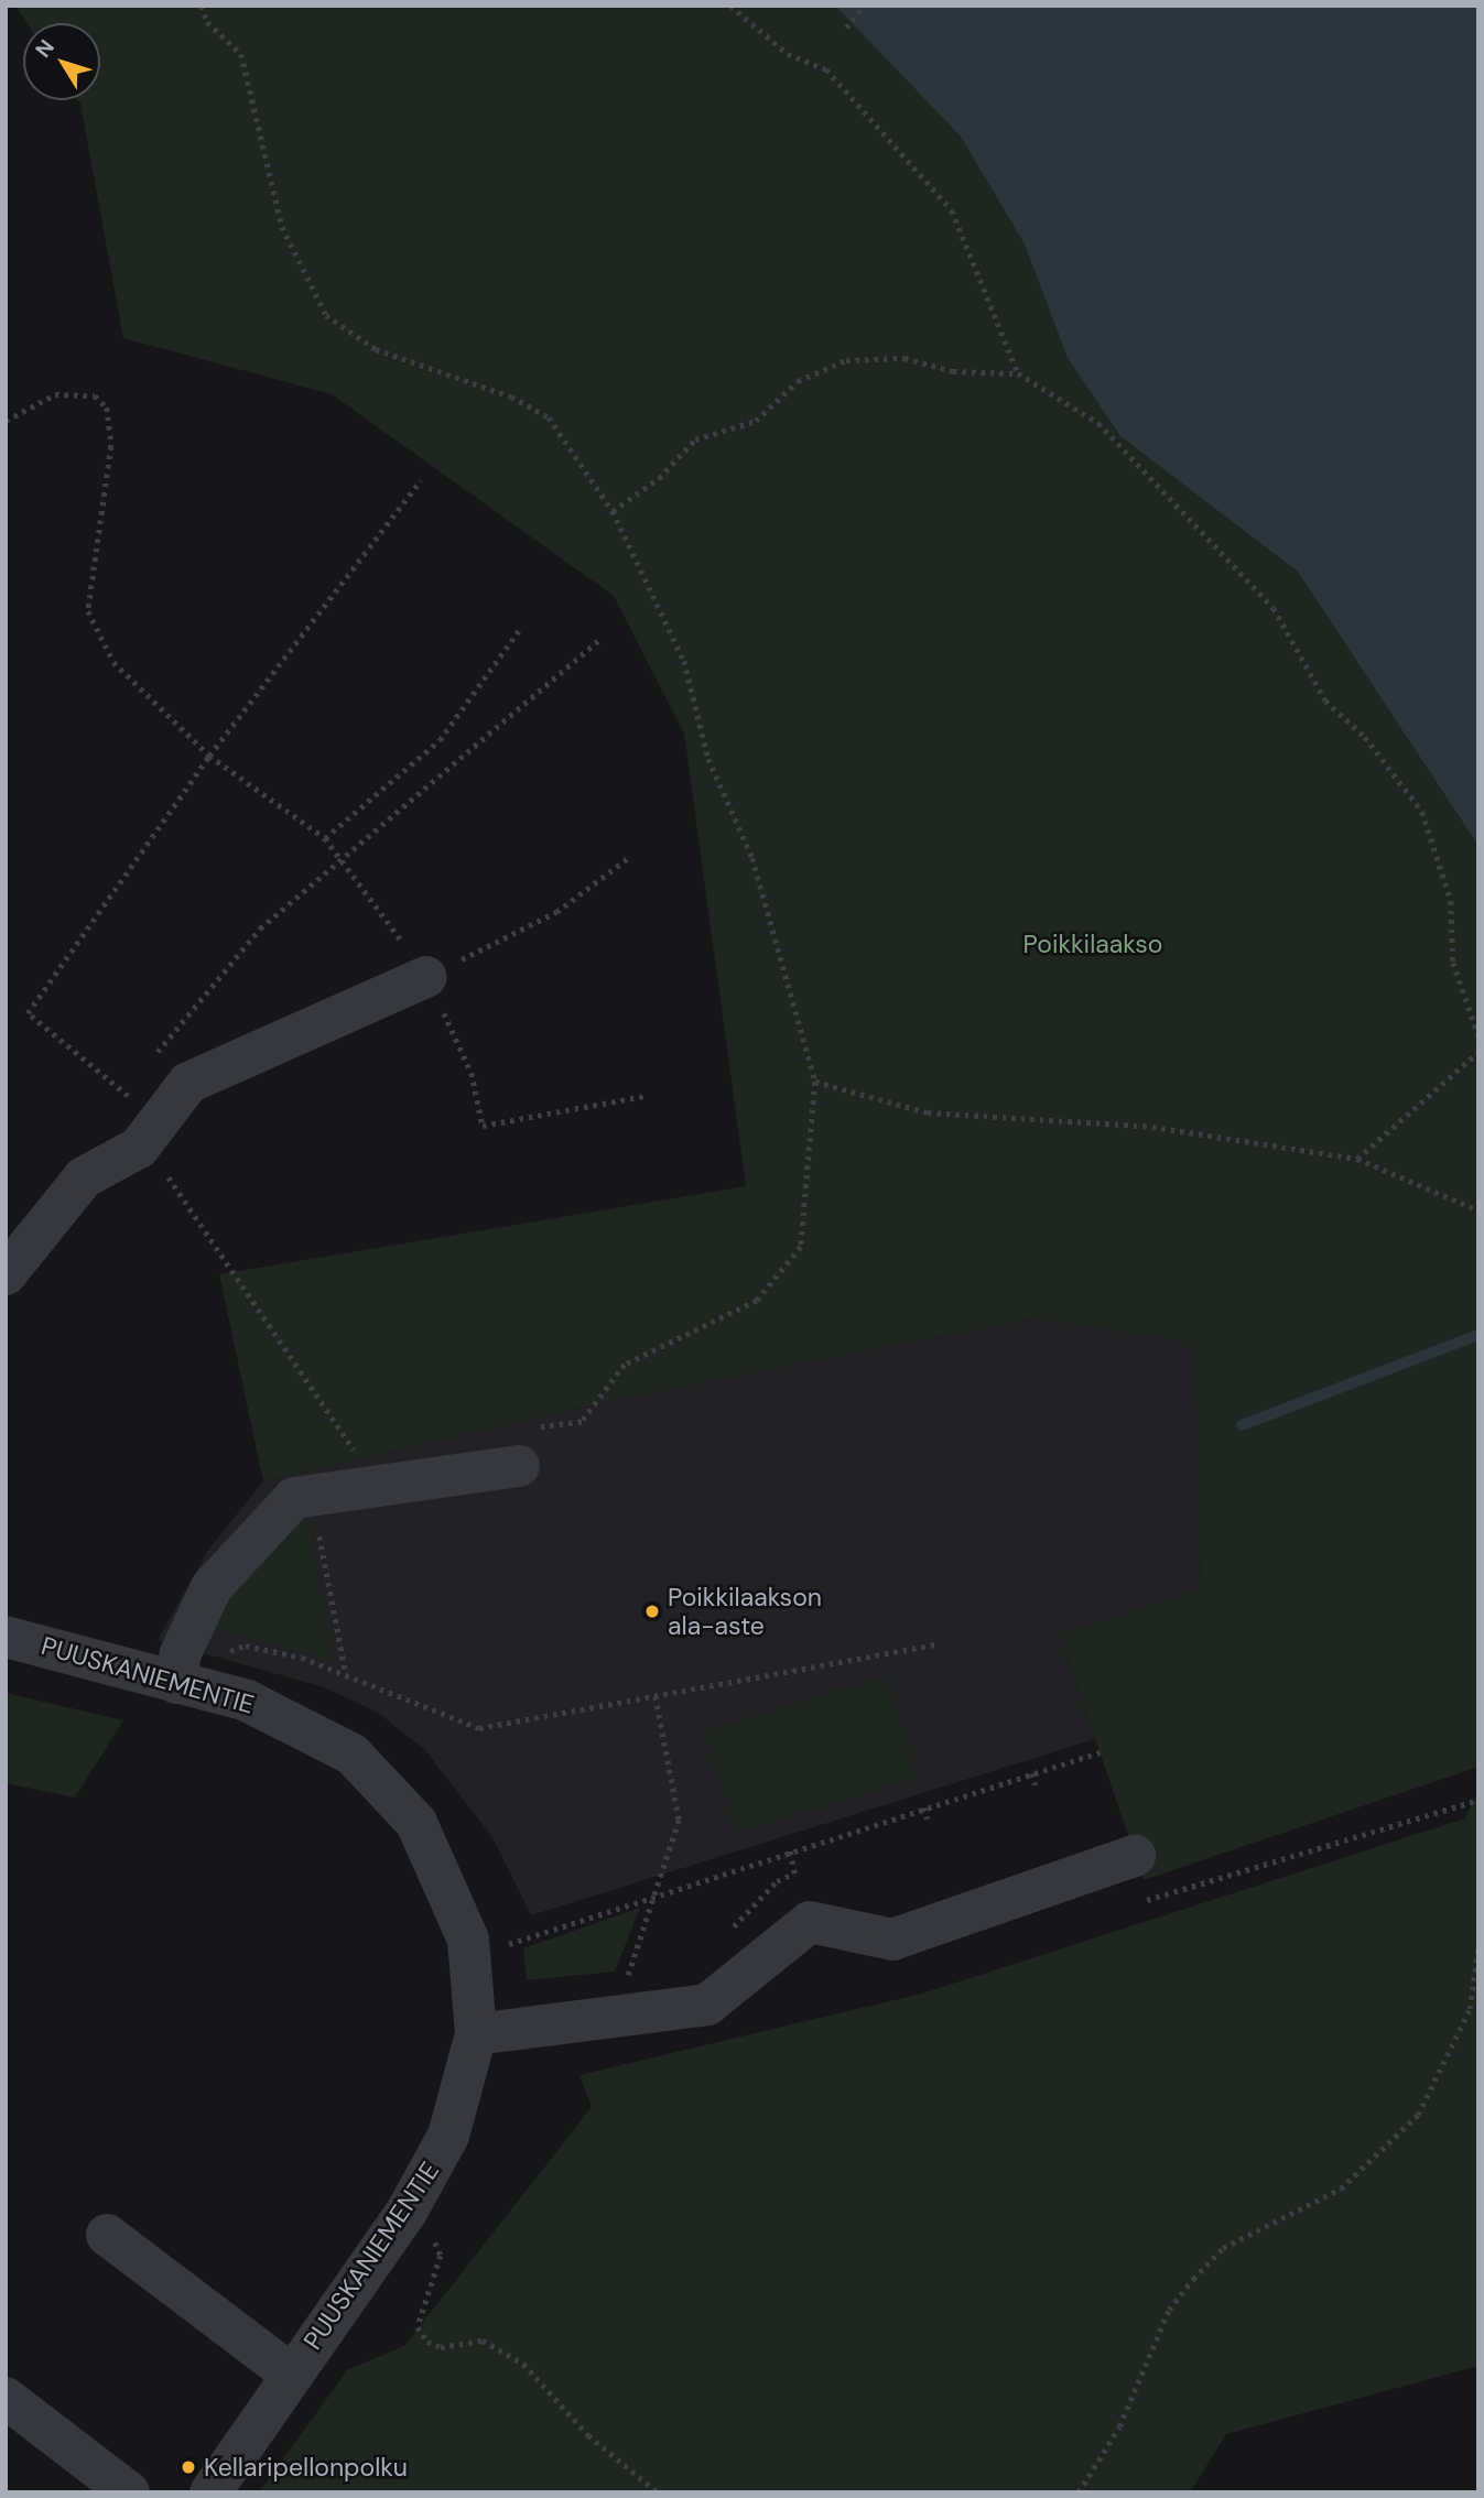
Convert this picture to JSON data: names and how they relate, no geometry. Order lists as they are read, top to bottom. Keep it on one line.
{"streets":{"street":["PUUSKANIEMENTIE"]},"parks":["Poikkilaakso"],"places":["Poikkilaakson ala-aste","Kellaripellonpolku"],"north":"top left"}
